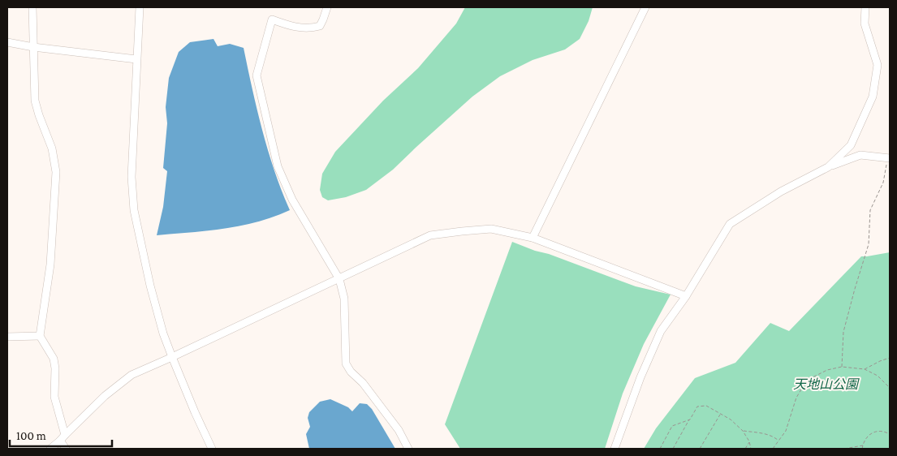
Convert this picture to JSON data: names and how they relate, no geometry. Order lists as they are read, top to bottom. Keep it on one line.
{"parks":["天地山公園"],"scale_bar":"100 m"}
